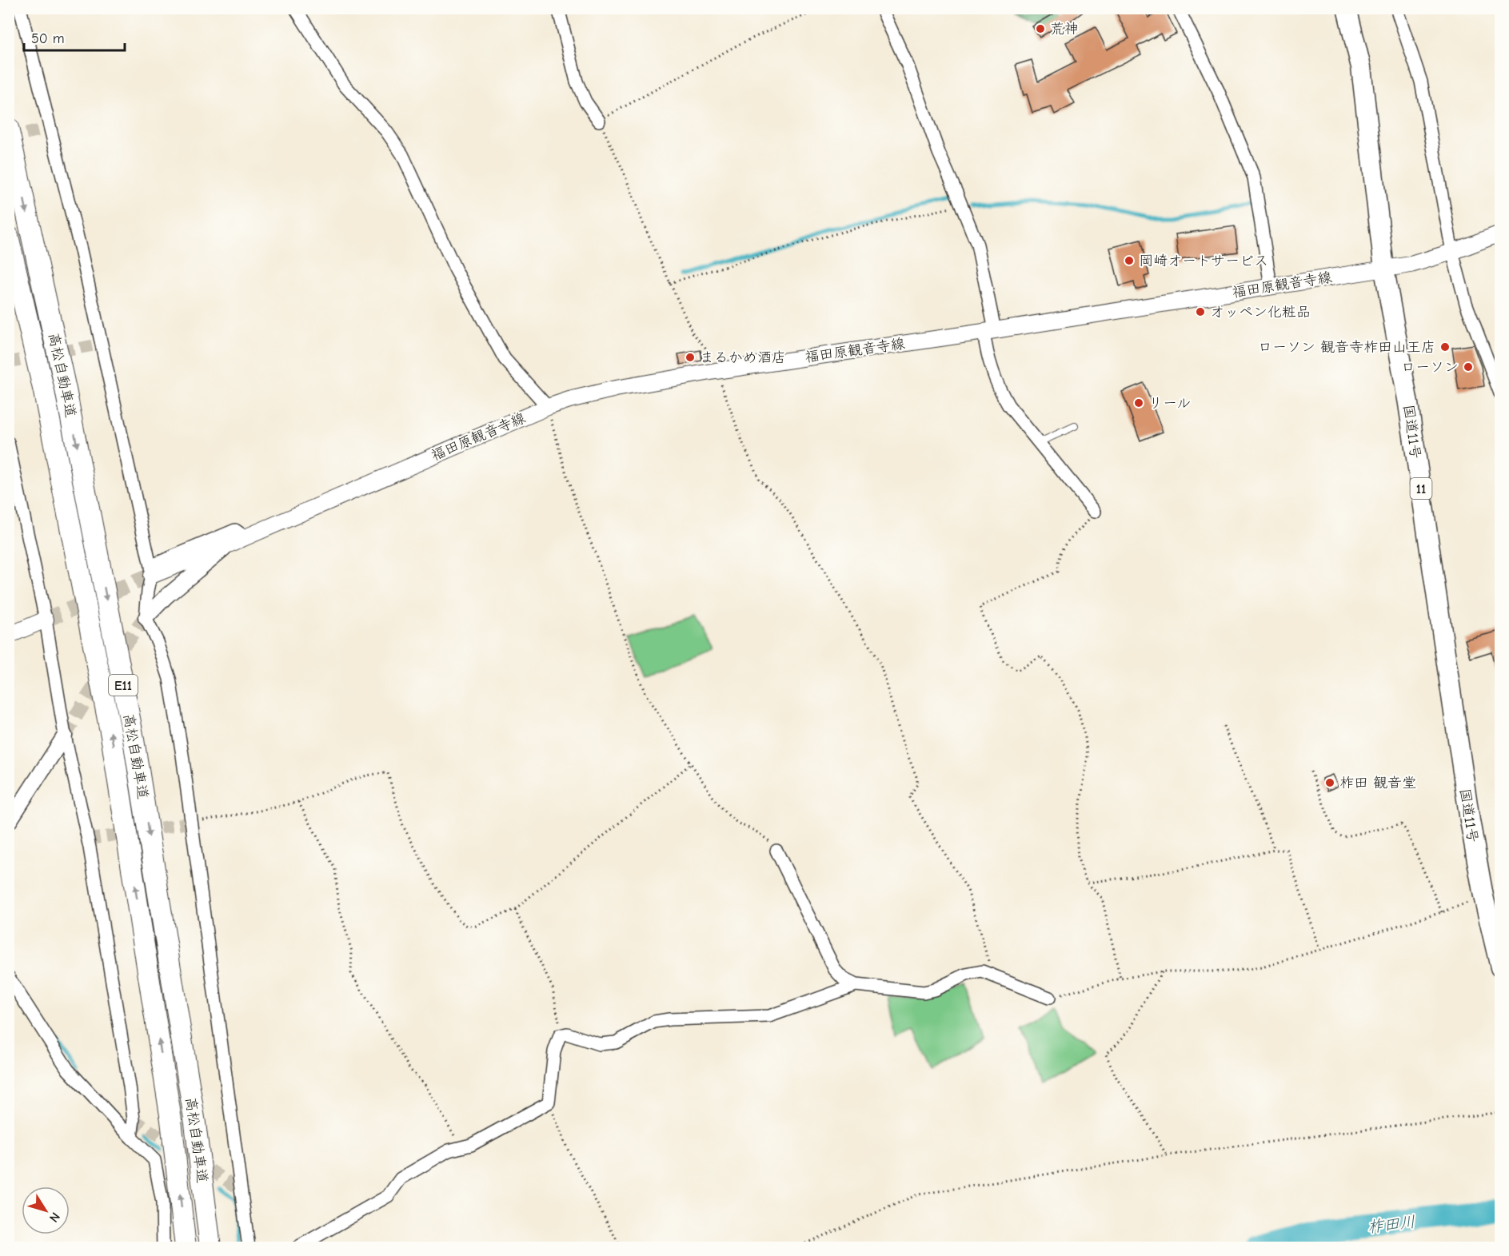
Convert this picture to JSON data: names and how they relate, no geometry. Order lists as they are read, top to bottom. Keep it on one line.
{"streets":{"highway":["高松自動車道","国道11号","11","E11"],"main road":["福田原観音寺線"]},"crossings":[["福田原観音寺線","国道11号"]],"water":["柞田川"],"places":["荒神","岡崎オートサービス","オッペン化粧品","ローソン 観音寺柞田山王店","まるかめ酒店","ローソン","リール","柞田 観音堂"],"scale_bar":"50 m","north":"bottom right"}
